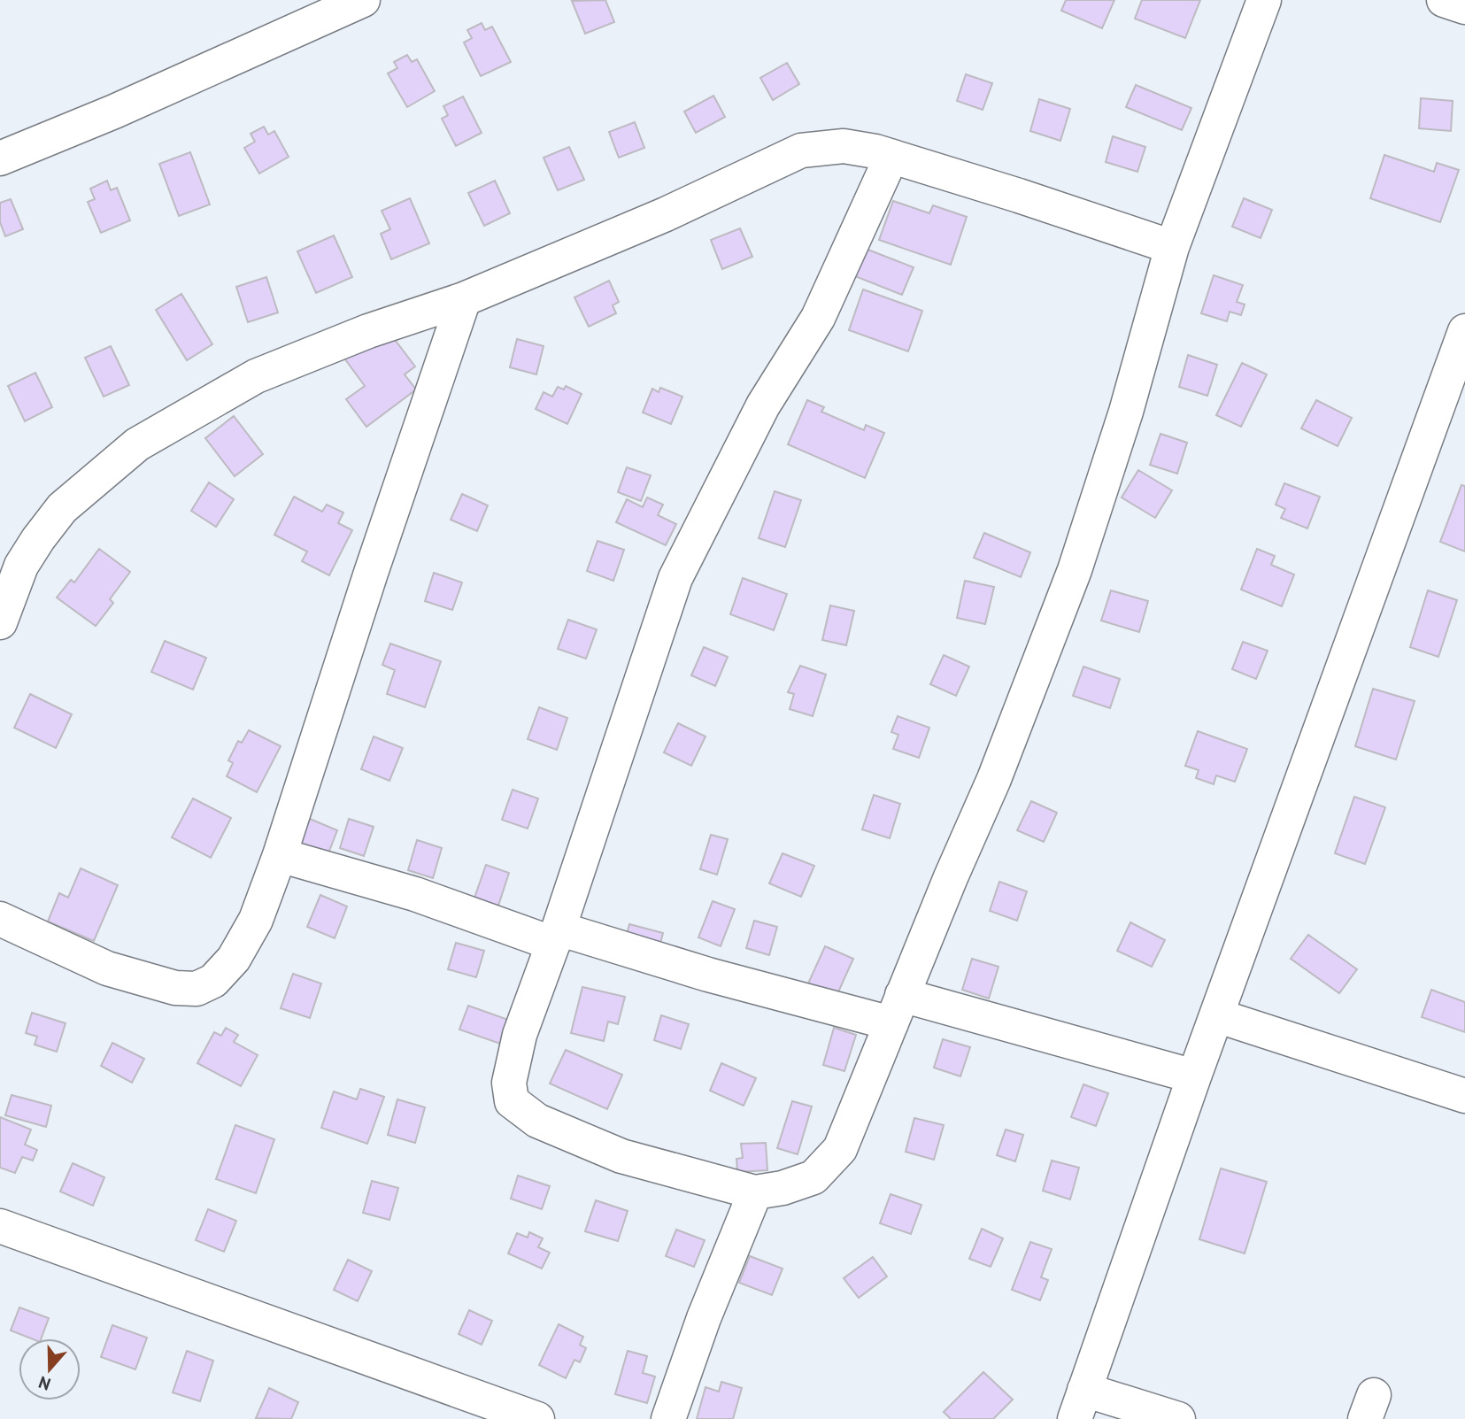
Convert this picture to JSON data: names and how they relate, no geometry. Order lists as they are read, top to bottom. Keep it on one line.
{"north":"bottom"}
